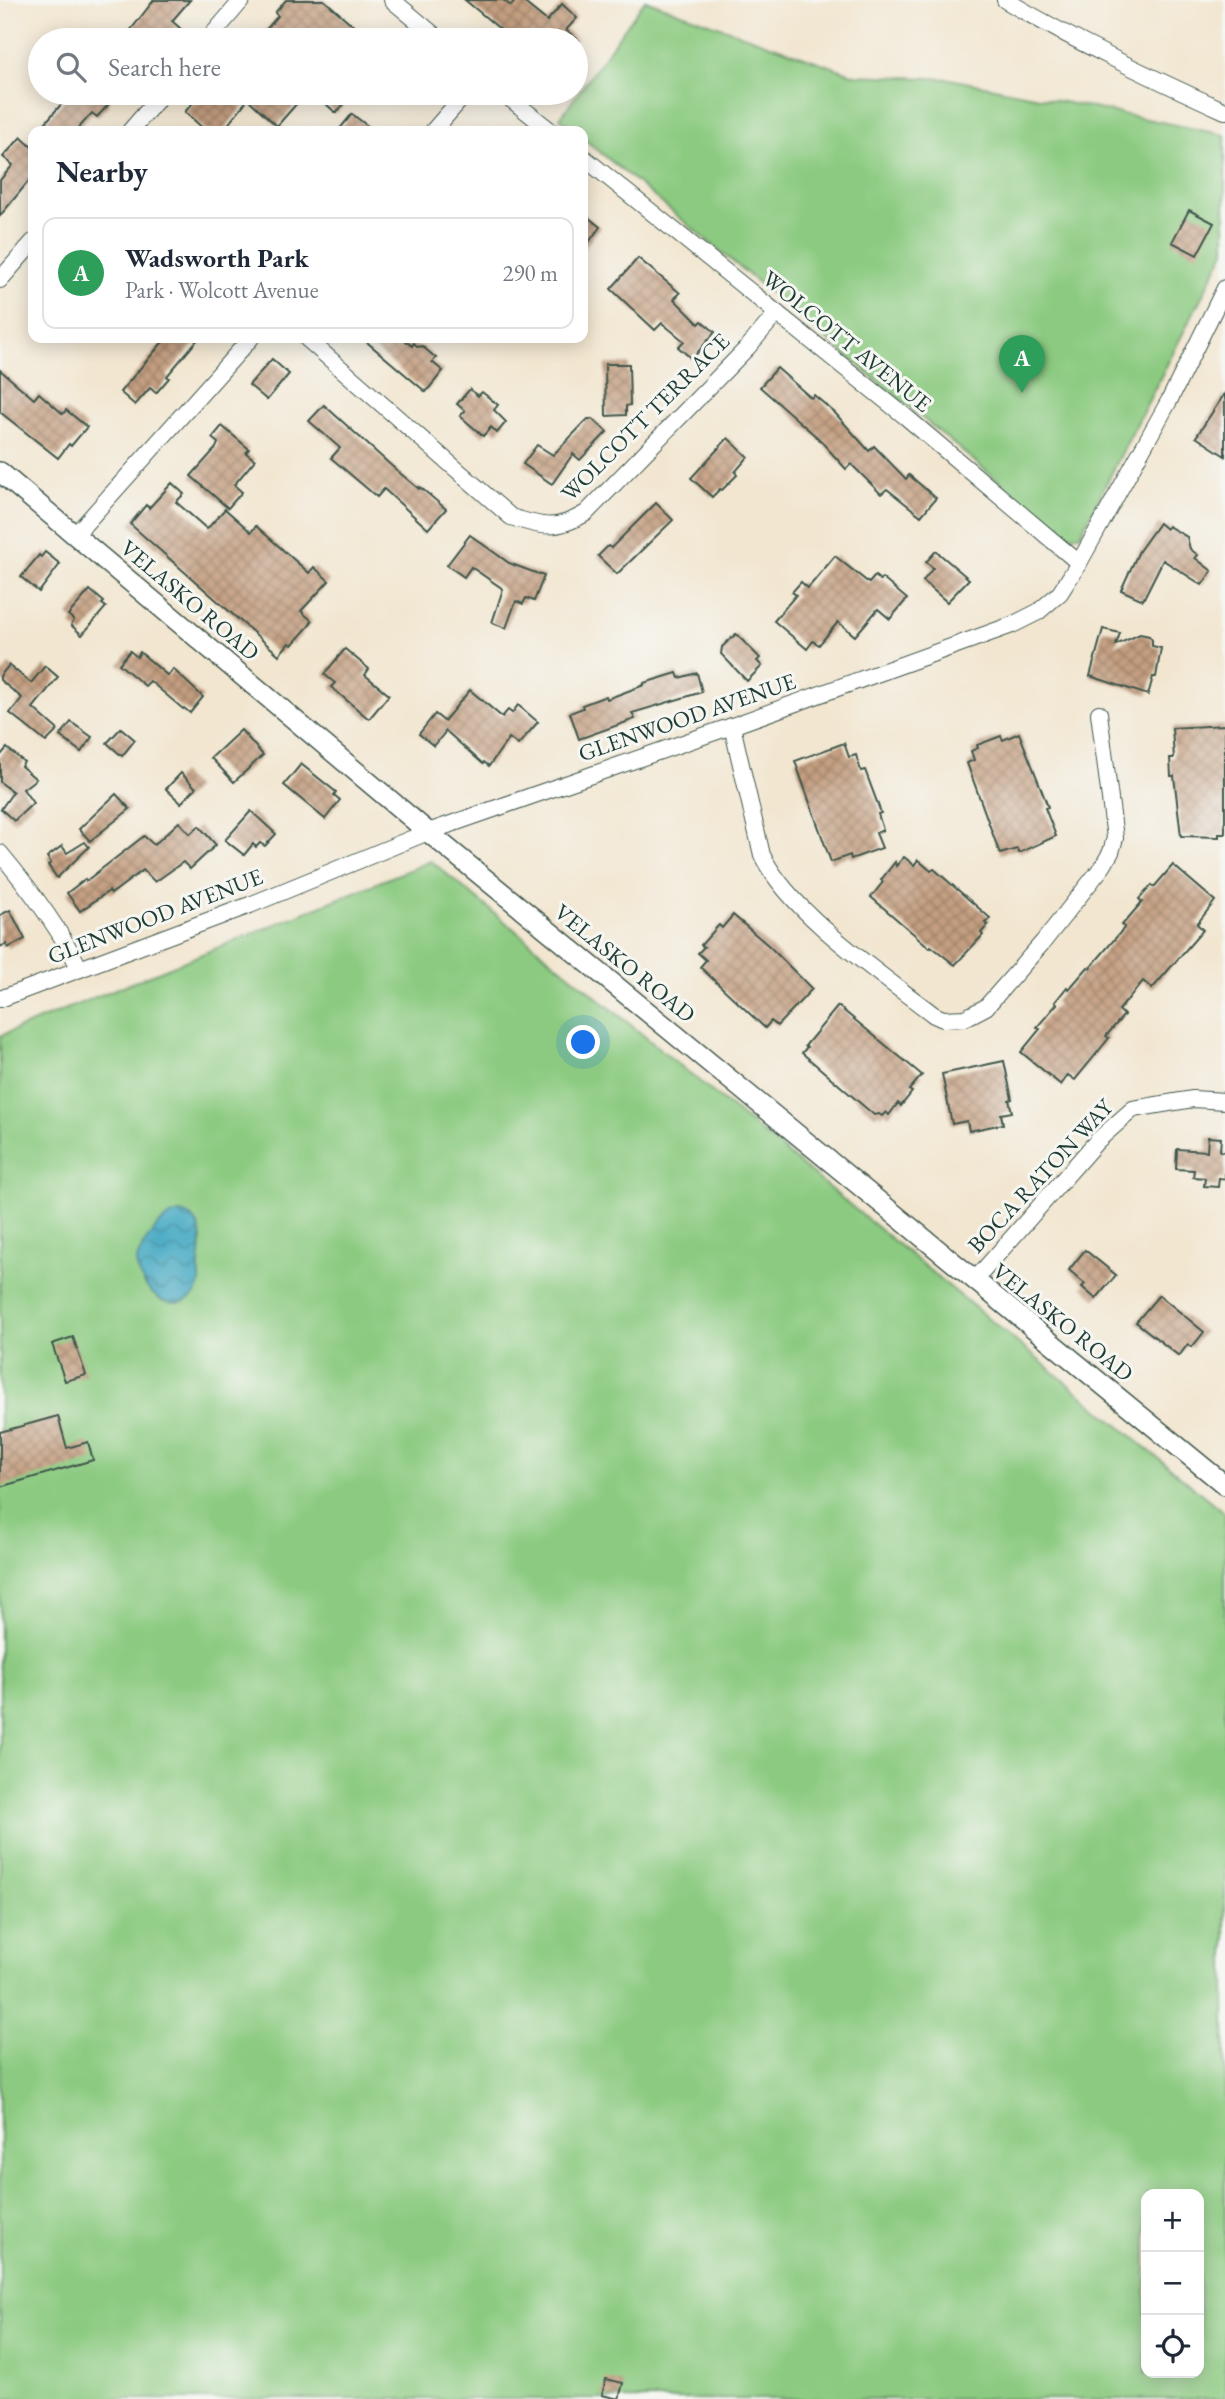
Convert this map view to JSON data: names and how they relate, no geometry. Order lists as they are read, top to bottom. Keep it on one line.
{"streets":{"street":["WOLCOTT AVENUE","WOLCOTT TERRACE","VELASKO ROAD","GLENWOOD AVENUE","BOCA RATON WAY"]},"crossings":[["WOLCOTT AVENUE","WOLCOTT TERRACE"],["WOLCOTT AVENUE","GLENWOOD AVENUE"],["VELASKO ROAD","GLENWOOD AVENUE"],["VELASKO ROAD","BOCA RATON WAY"]],"page":{"search":"Search here","heading":"Nearby","list":[{"mark":"A","name":"Wadsworth Park","note":"Park · Wolcott Avenue","value":"290 m"}],"pins":"A","map_buttons":["+","−"]}}
